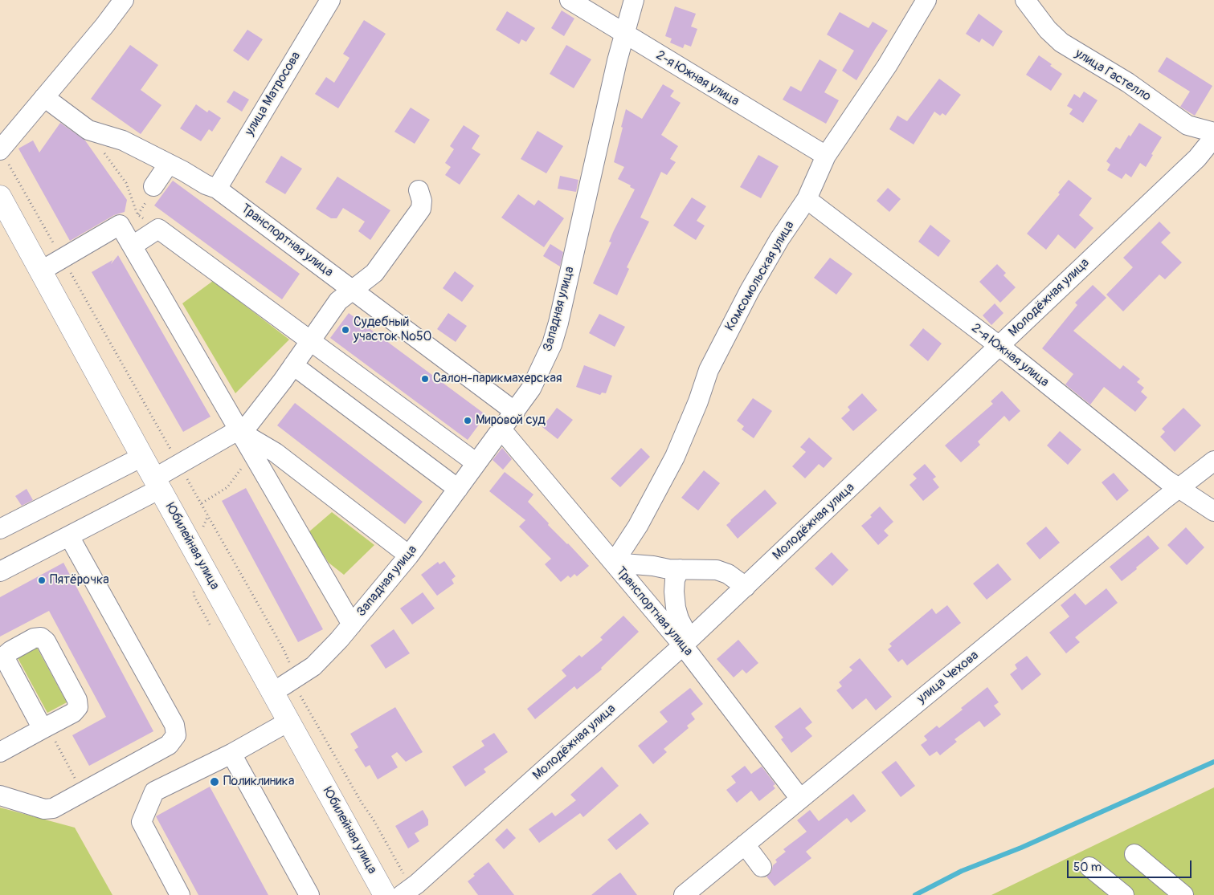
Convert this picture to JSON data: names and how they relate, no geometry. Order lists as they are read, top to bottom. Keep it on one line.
{"streets":{"main road":["Юбилейная улица"],"street":["улица Гастелло","2-я Южная улица","улица Матросова","Транспортная улица","Комсомольская улица","Молодёжная улица","Западная улица","улица Чехова"]},"crossings":[["2-я Южная улица","Комсомольская улица"],["2-я Южная улица","Молодёжная улица"],["2-я Южная улица","Западная улица"],["2-я Южная улица","улица Чехова"],["улица Матросова","Транспортная улица"],["Транспортная улица","Комсомольская улица"],["Транспортная улица","Молодёжная улица"],["Транспортная улица","Западная улица"],["Транспортная улица","улица Чехова"],["Западная улица","Юбилейная улица"]],"places":["Судебный участок №50","Салон-парикмахерская","Мировой суд","Пятёрочка","Поликлиника"],"scale_bar":"50 m"}
